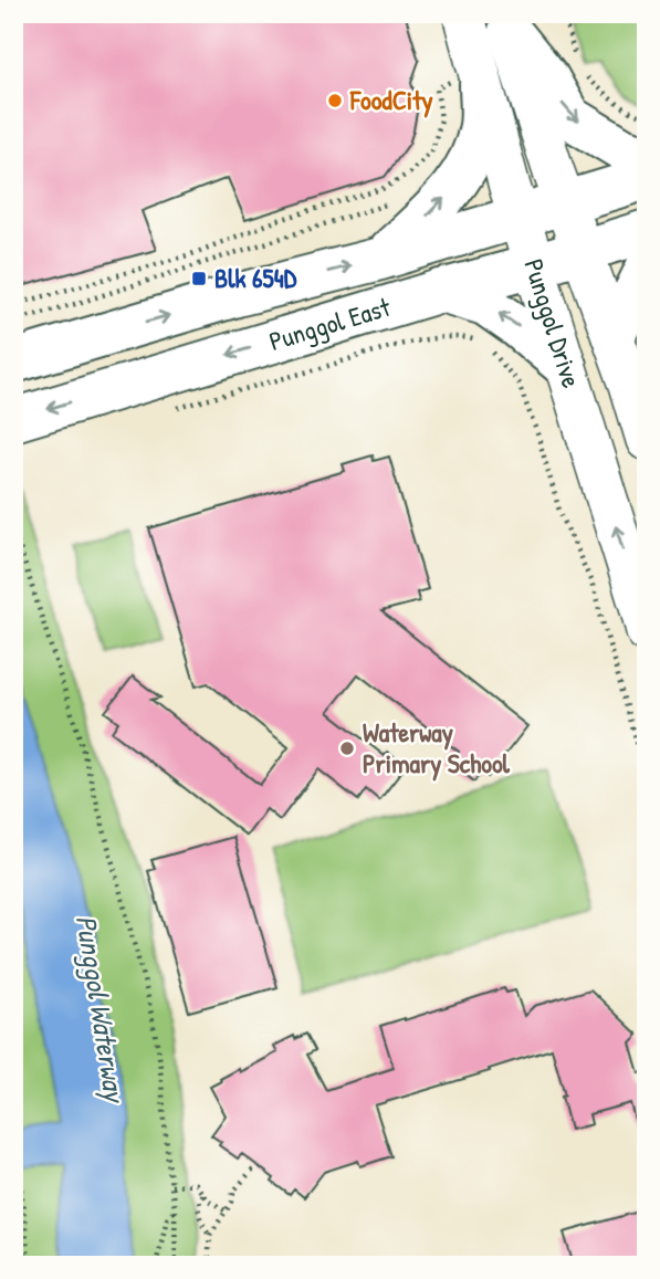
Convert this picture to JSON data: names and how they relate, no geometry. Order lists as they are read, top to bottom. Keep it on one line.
{"streets":{"main road":["Punggol East"],"street":["Punggol Drive"]},"crossings":[["Punggol Drive","Punggol East"]],"water":["Punggol Waterway"],"places":{"other":["FoodCity","Waterway Primary School"],"transit":["Blk 654D"]}}
